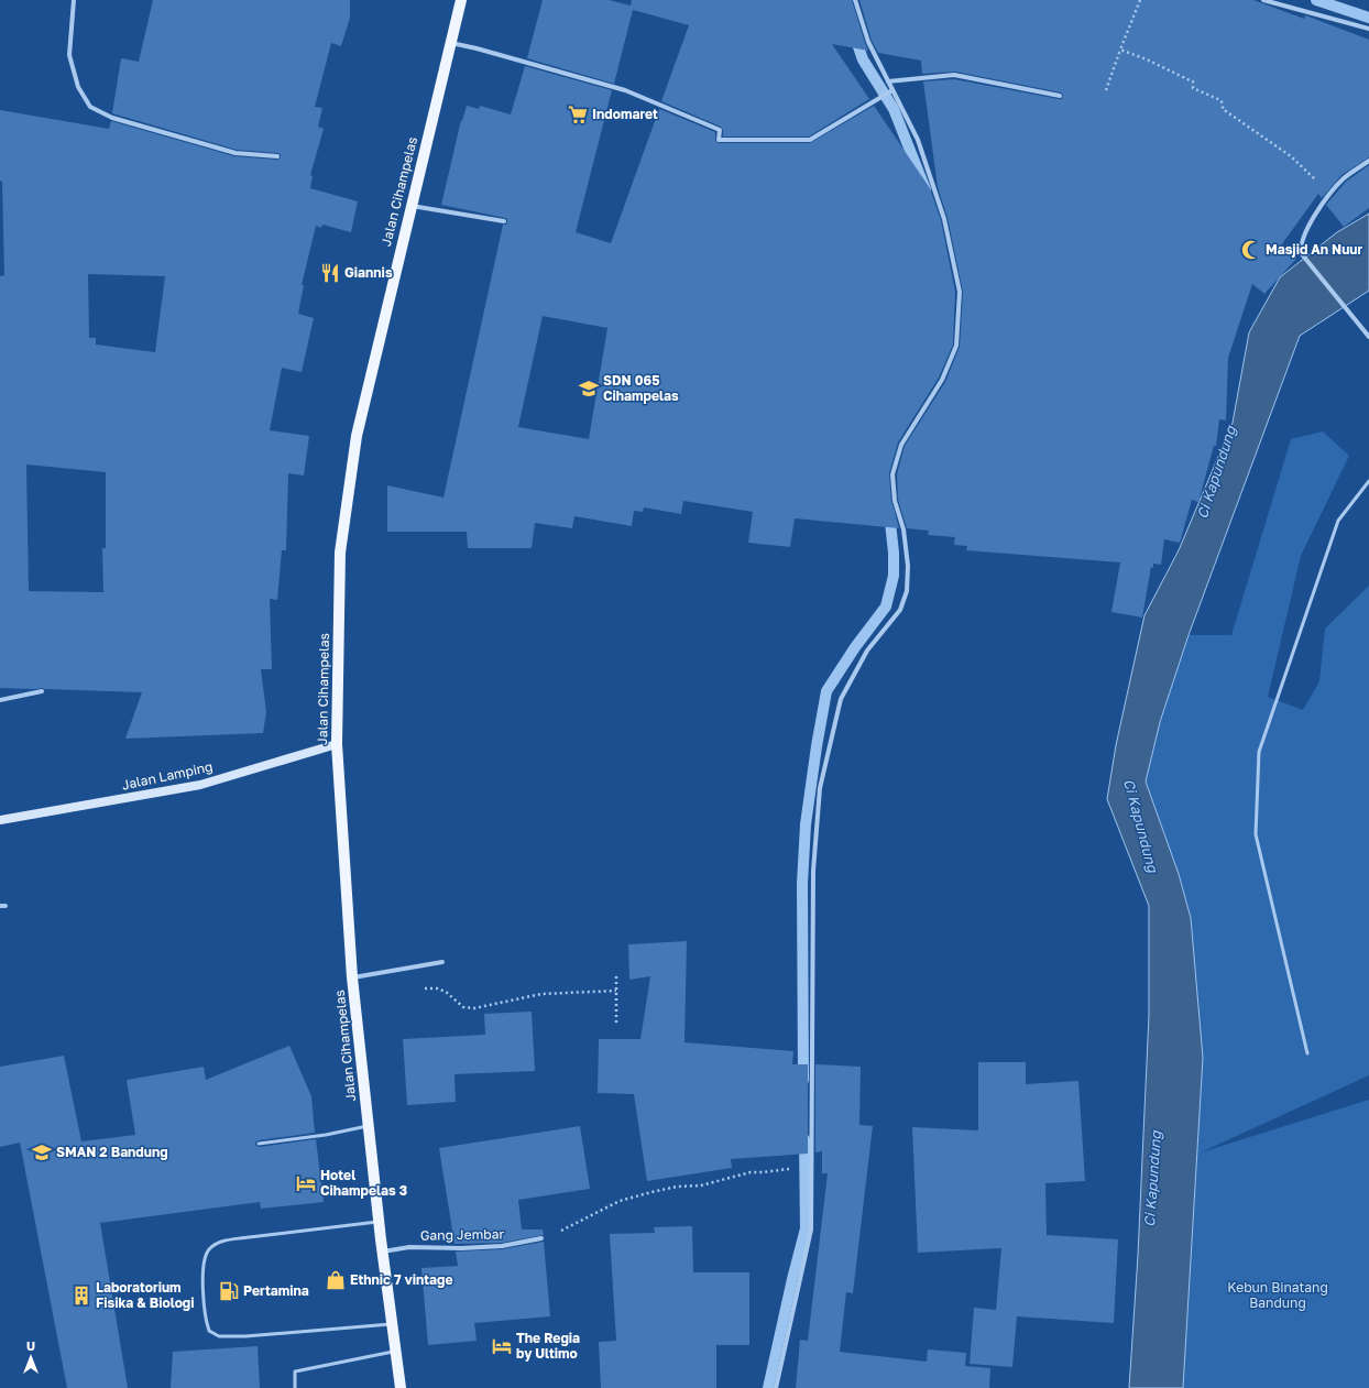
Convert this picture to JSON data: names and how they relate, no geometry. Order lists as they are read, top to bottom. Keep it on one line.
{"streets":{"main road":["Jalan Cihampelas","Jalan Lamping"],"street":["Gang Jembar"]},"crossings":[["Jalan Cihampelas","Jalan Lamping"],["Jalan Cihampelas","Gang Jembar"]],"water":["Ci Kapundung"],"parks":["Kebun Binatang Bandung"],"places":{"supermarket":["Indomaret"],"mosque":["Masjid An Nuur"],"restaurant":["Giannis"],"school or university":["SDN 065 Cihampelas","SMAN 2 Bandung"],"hotel":["Hotel Cihampelas 3","The Regia by Ultimo"],"shop":["Ethnic 7 vintage"],"fuel station":["Pertamina"],"building":["Laboratorium Fisika & Biologi"]},"north":"top"}
